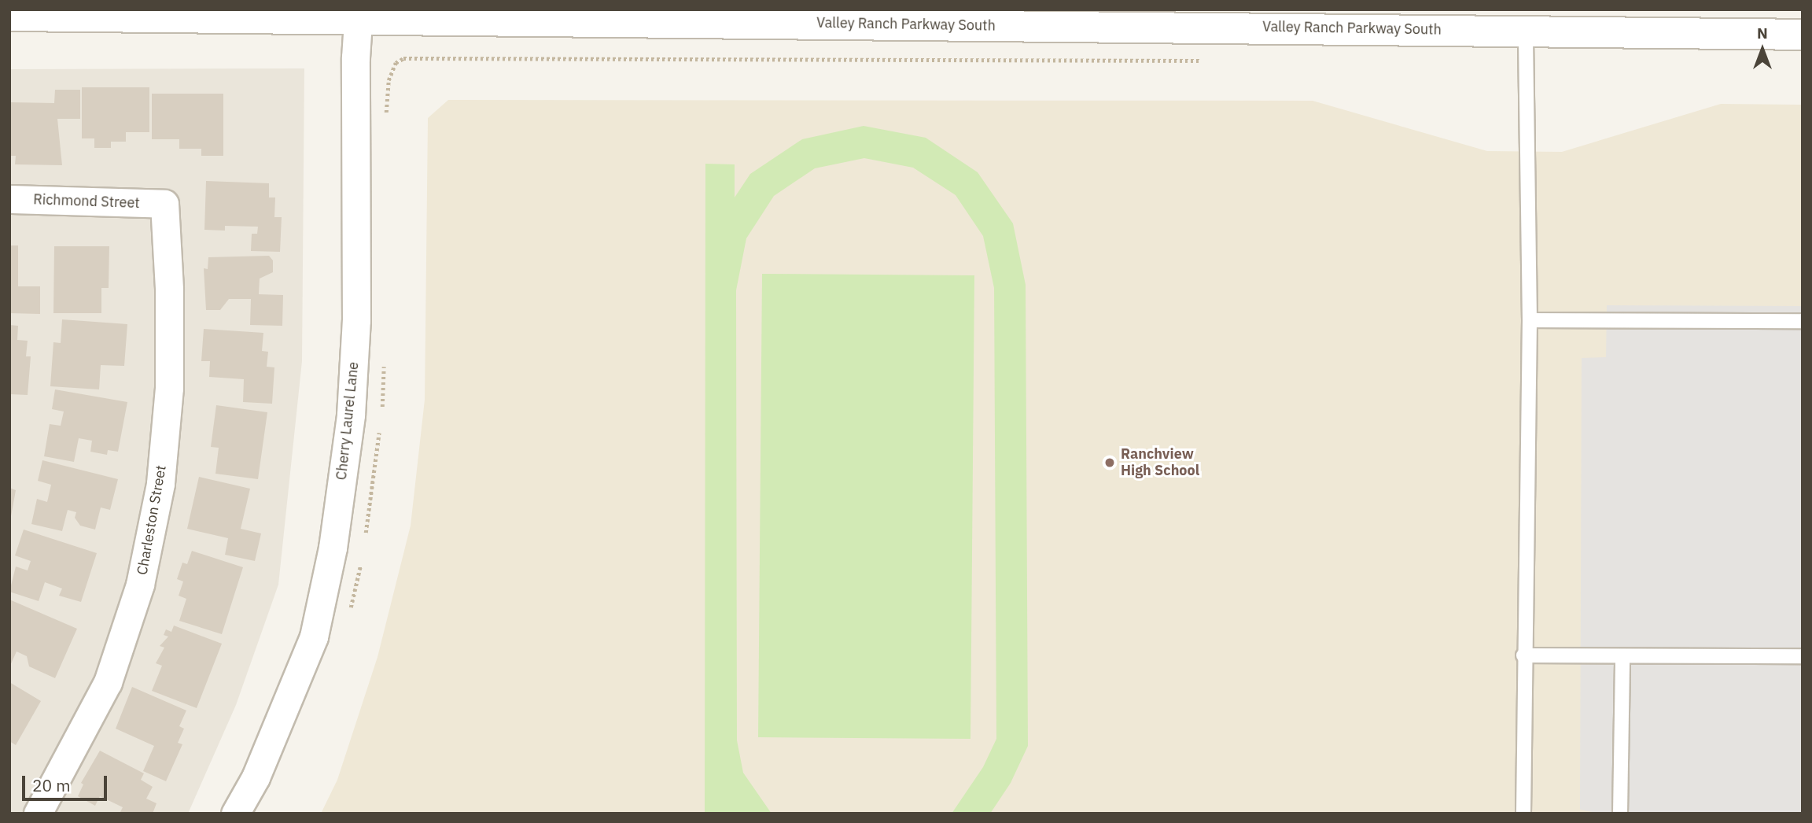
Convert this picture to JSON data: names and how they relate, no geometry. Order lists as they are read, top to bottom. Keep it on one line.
{"streets":{"street":["Valley Ranch Parkway South","Richmond Street","Cherry Laurel Lane","Charleston Street"]},"crossings":[["Valley Ranch Parkway South","Cherry Laurel Lane"],["Richmond Street","Charleston Street"]],"places":["Ranchview High School"],"scale_bar":"20 m","north":"top"}
